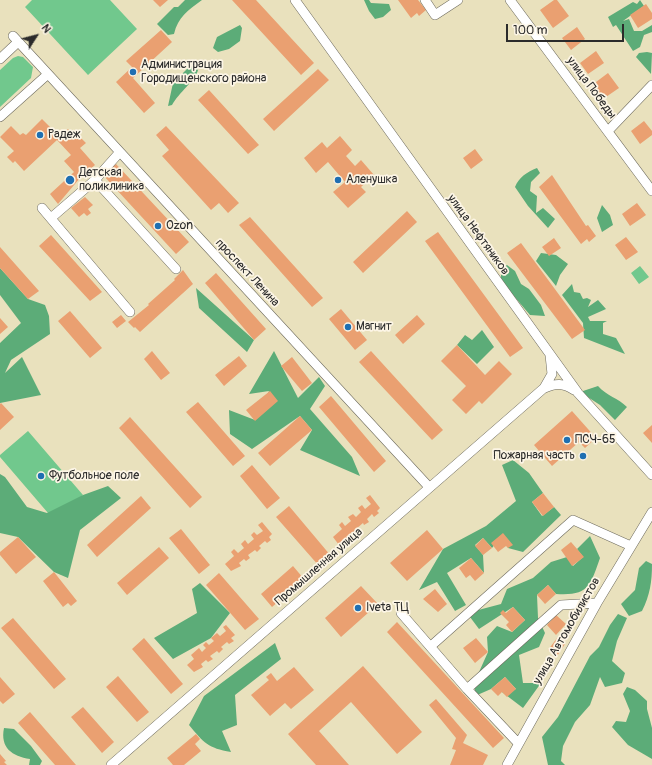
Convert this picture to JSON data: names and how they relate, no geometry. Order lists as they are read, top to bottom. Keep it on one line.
{"streets":{"street":["улица Победы","улица Нефтяников","проспект Ленина","Промышленная улица","улица Автомобилистов"]},"crossings":[["улица Нефтяников","Промышленная улица"],["проспект Ленина","Промышленная улица"]],"places":["Администрация Городищенского района","Радеж","Детская поликлиника","Аленушка","Ozon","Магнит","ПСЧ-65","Пожарная часть","Футбольное поле","Iveta ТЦ"],"scale_bar":"100 m","north":"top right"}
